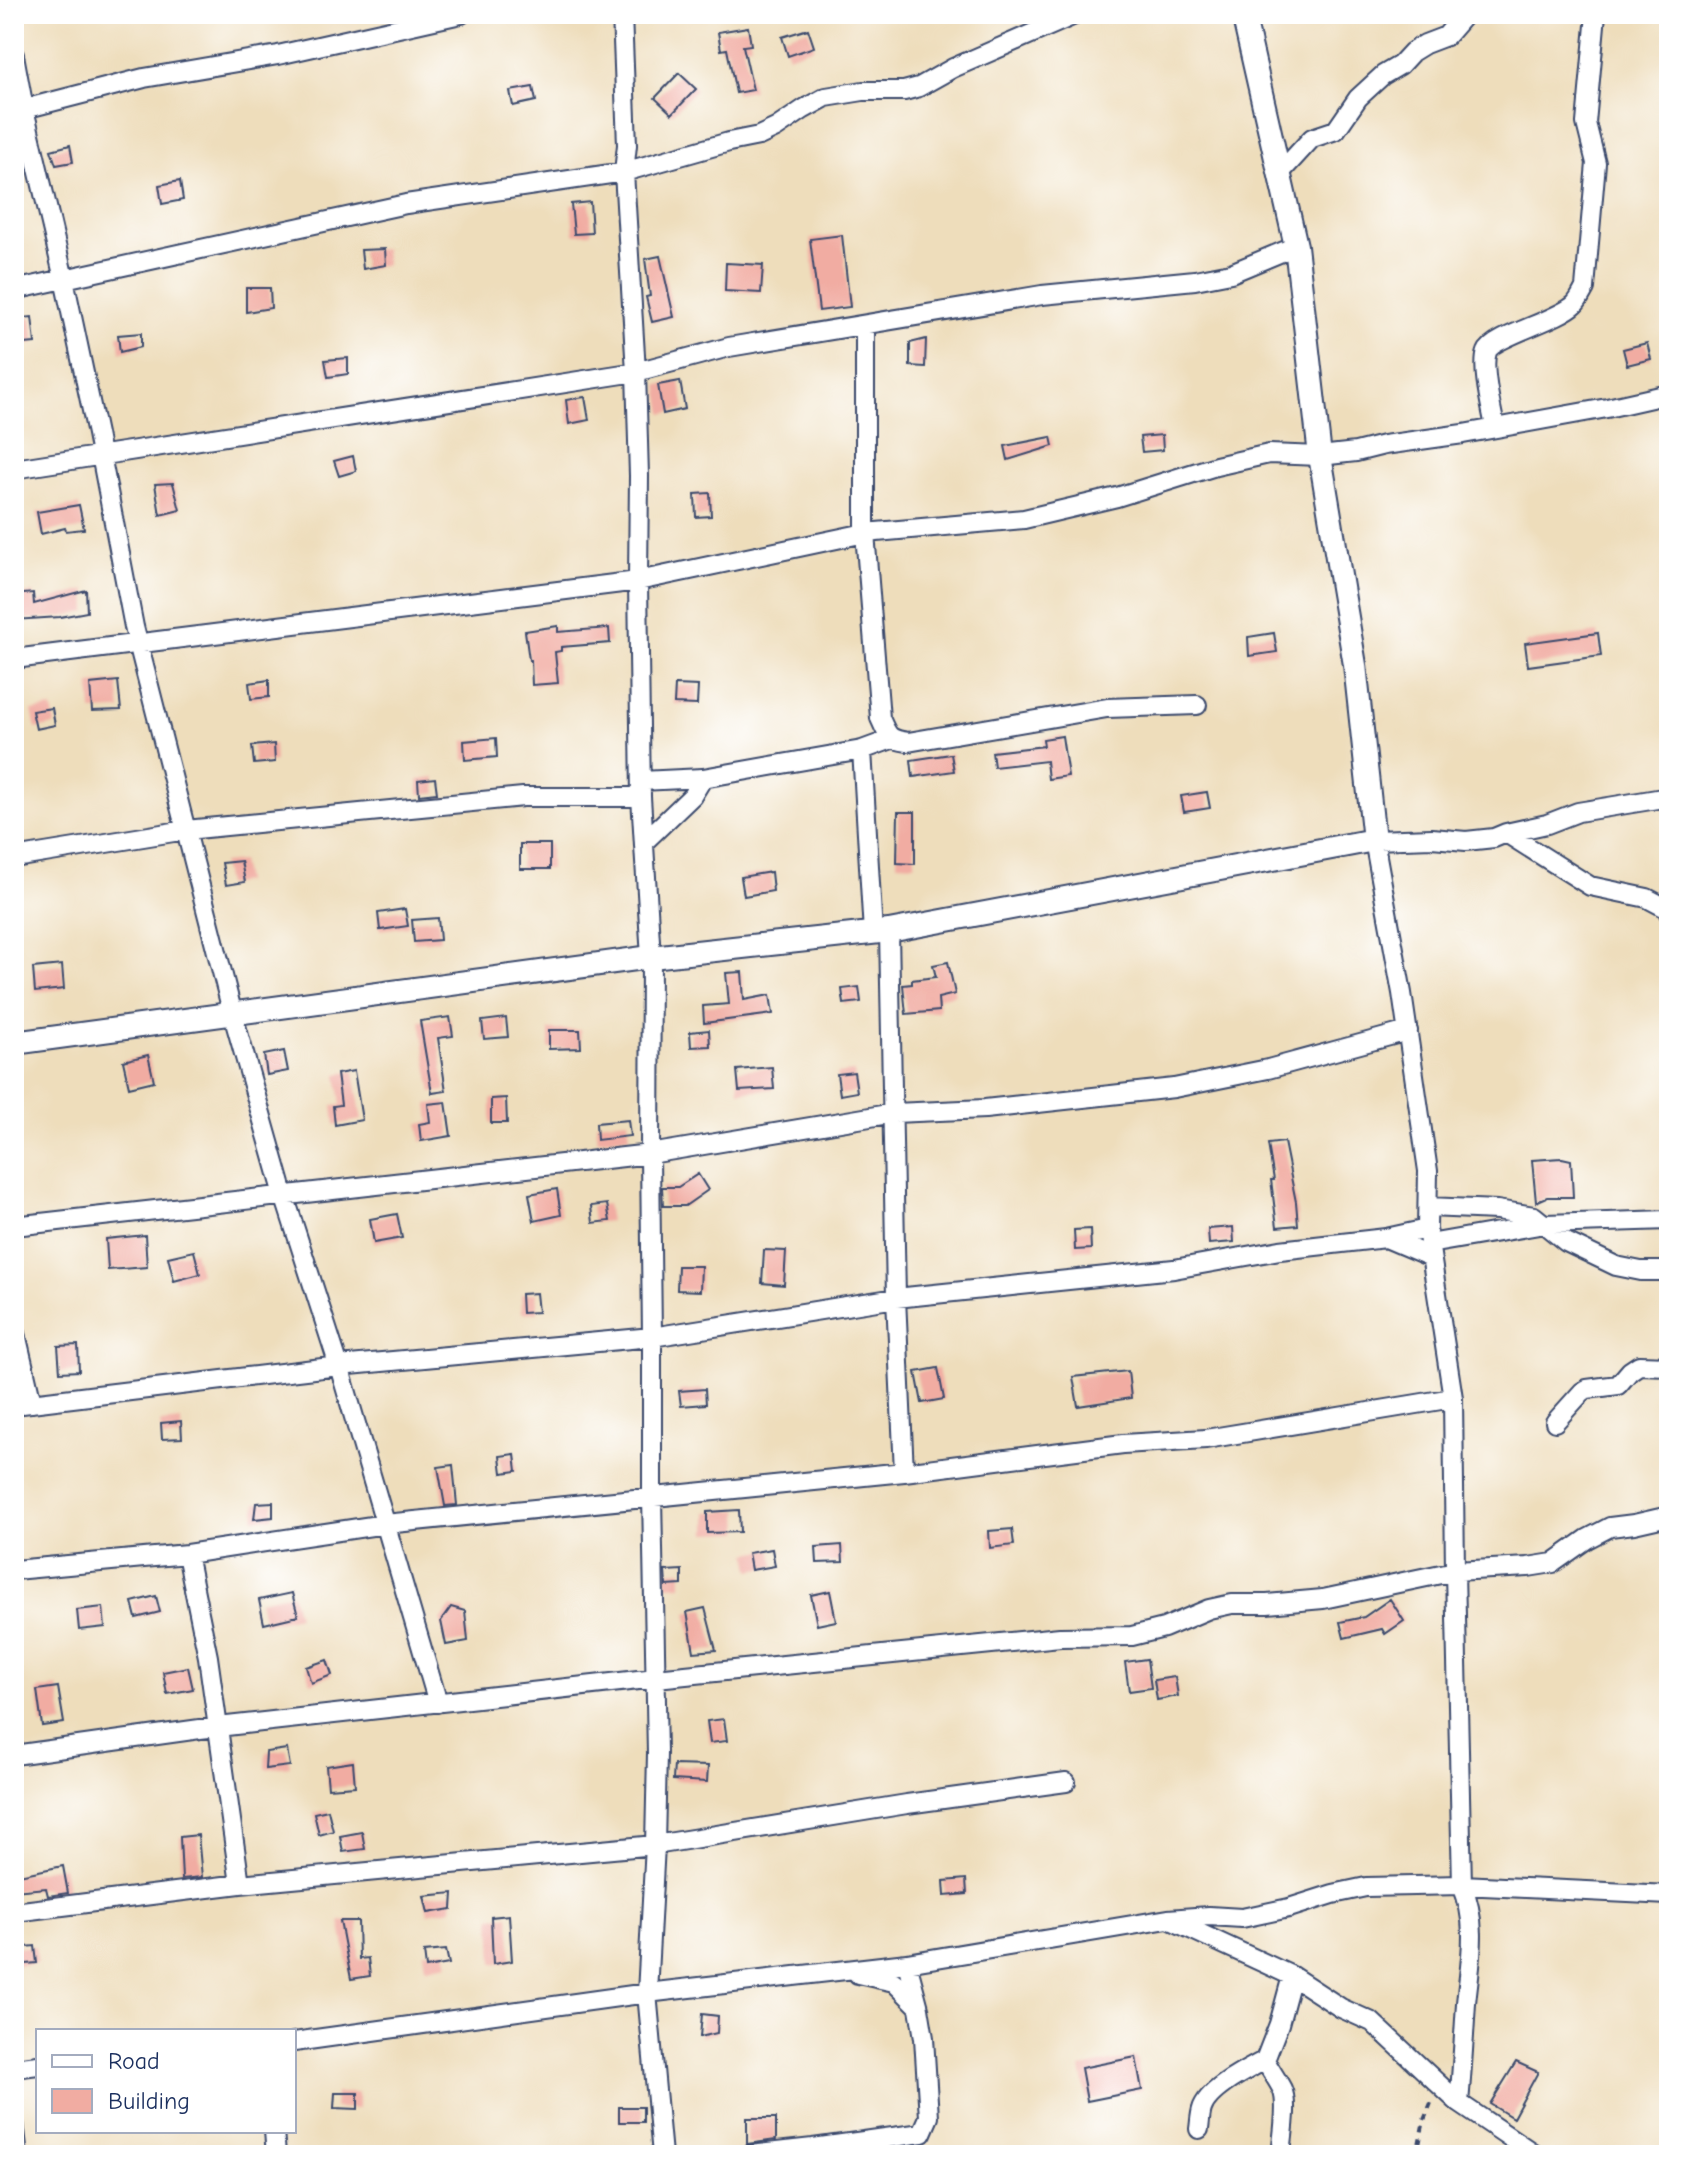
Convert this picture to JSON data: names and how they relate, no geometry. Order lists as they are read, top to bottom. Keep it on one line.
{"legend":["Road","Building"]}
